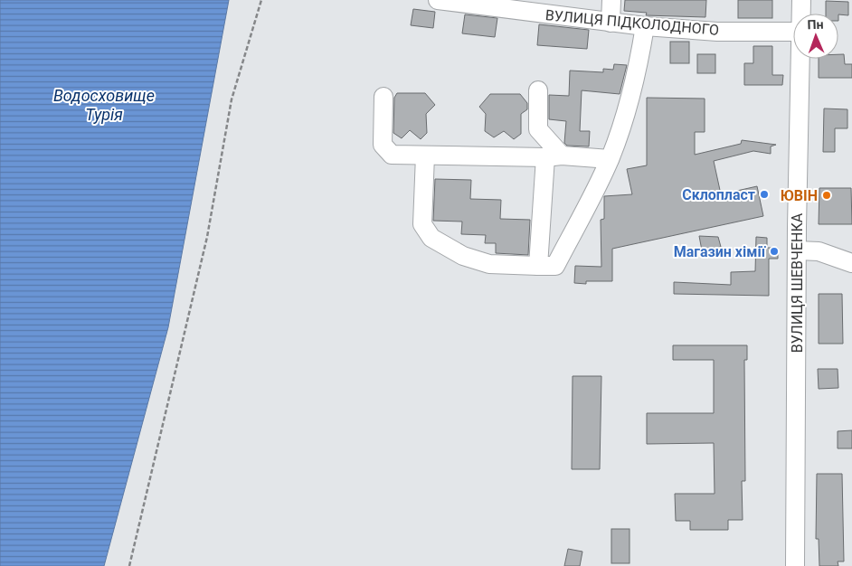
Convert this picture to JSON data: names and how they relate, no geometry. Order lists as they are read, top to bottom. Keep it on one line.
{"streets":{"street":["ВУЛИЦЯ ПІДКОЛОДНОГО","ВУЛИЦЯ ШЕВЧЕНКА"]},"water":["Водосховище Турія"],"places":["Склопласт","ЮВІН","Магазин хімії"],"north":"top"}
